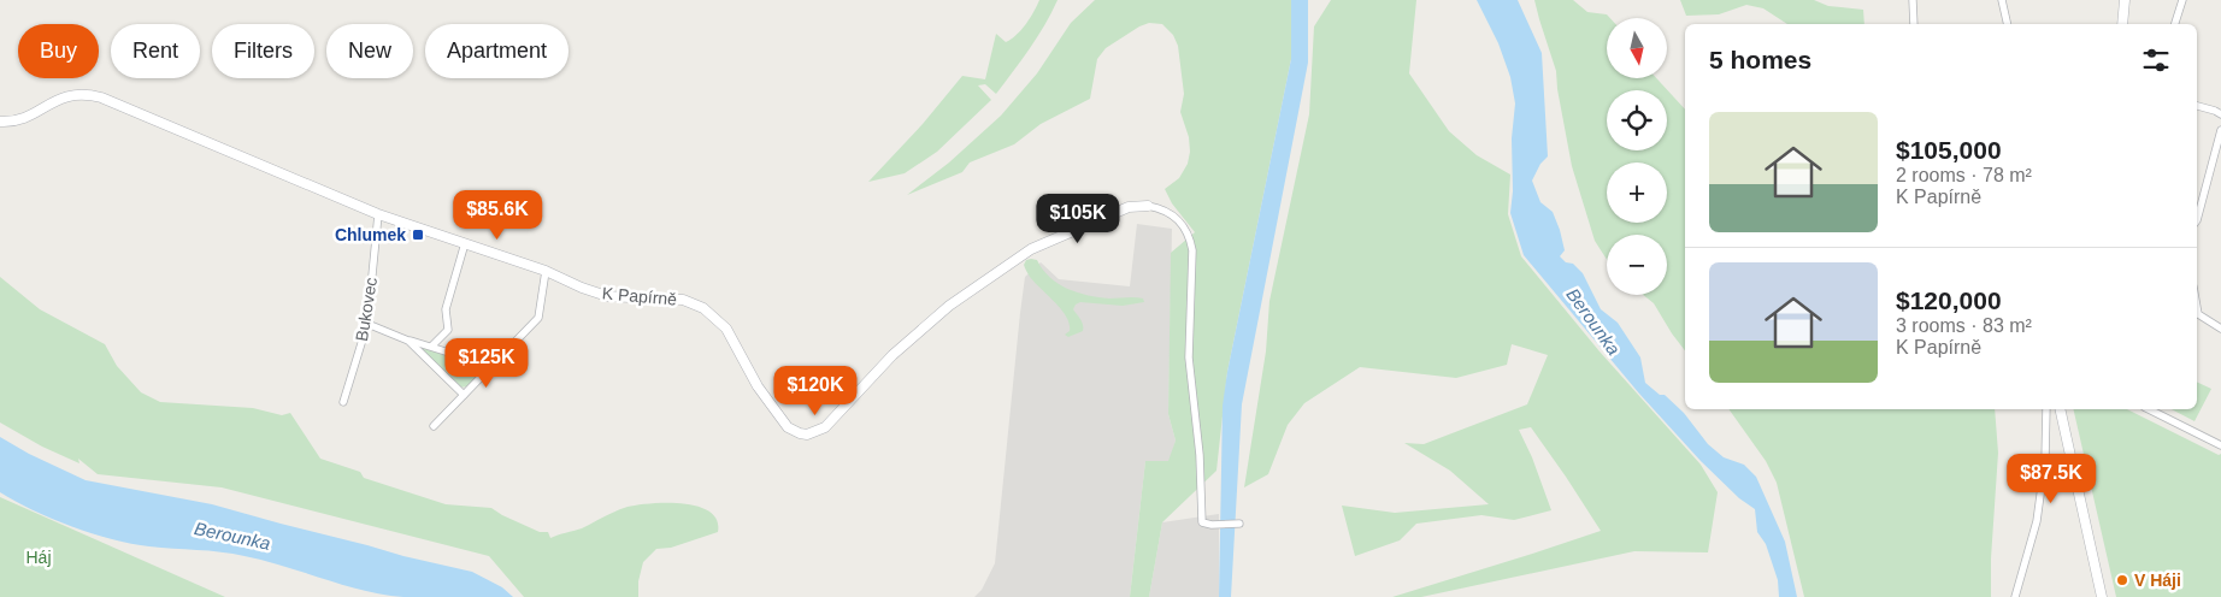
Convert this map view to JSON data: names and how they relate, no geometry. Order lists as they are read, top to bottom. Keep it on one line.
{"streets":{"street":["K Papírně","Bukovec"]},"crossings":[["K Papírně","Bukovec"]],"water":["Berounka"],"parks":["Háj"],"places":{"transit":["Chlumek"],"other":["V Háji"]},"north":"bottom","page":{"map_buttons":["+","−"],"chip":["Buy","Rent","Filters","New","Apartment"],"heading":"5 homes","list":[{"name":"$105,000","note":"2 rooms · 78 m² · K Papírně"},{"name":"$120,000","note":"3 rooms · 83 m² · K Papírně"}],"price":["$85.6K","$105K","$125K","$120K","$87.5K"]}}
